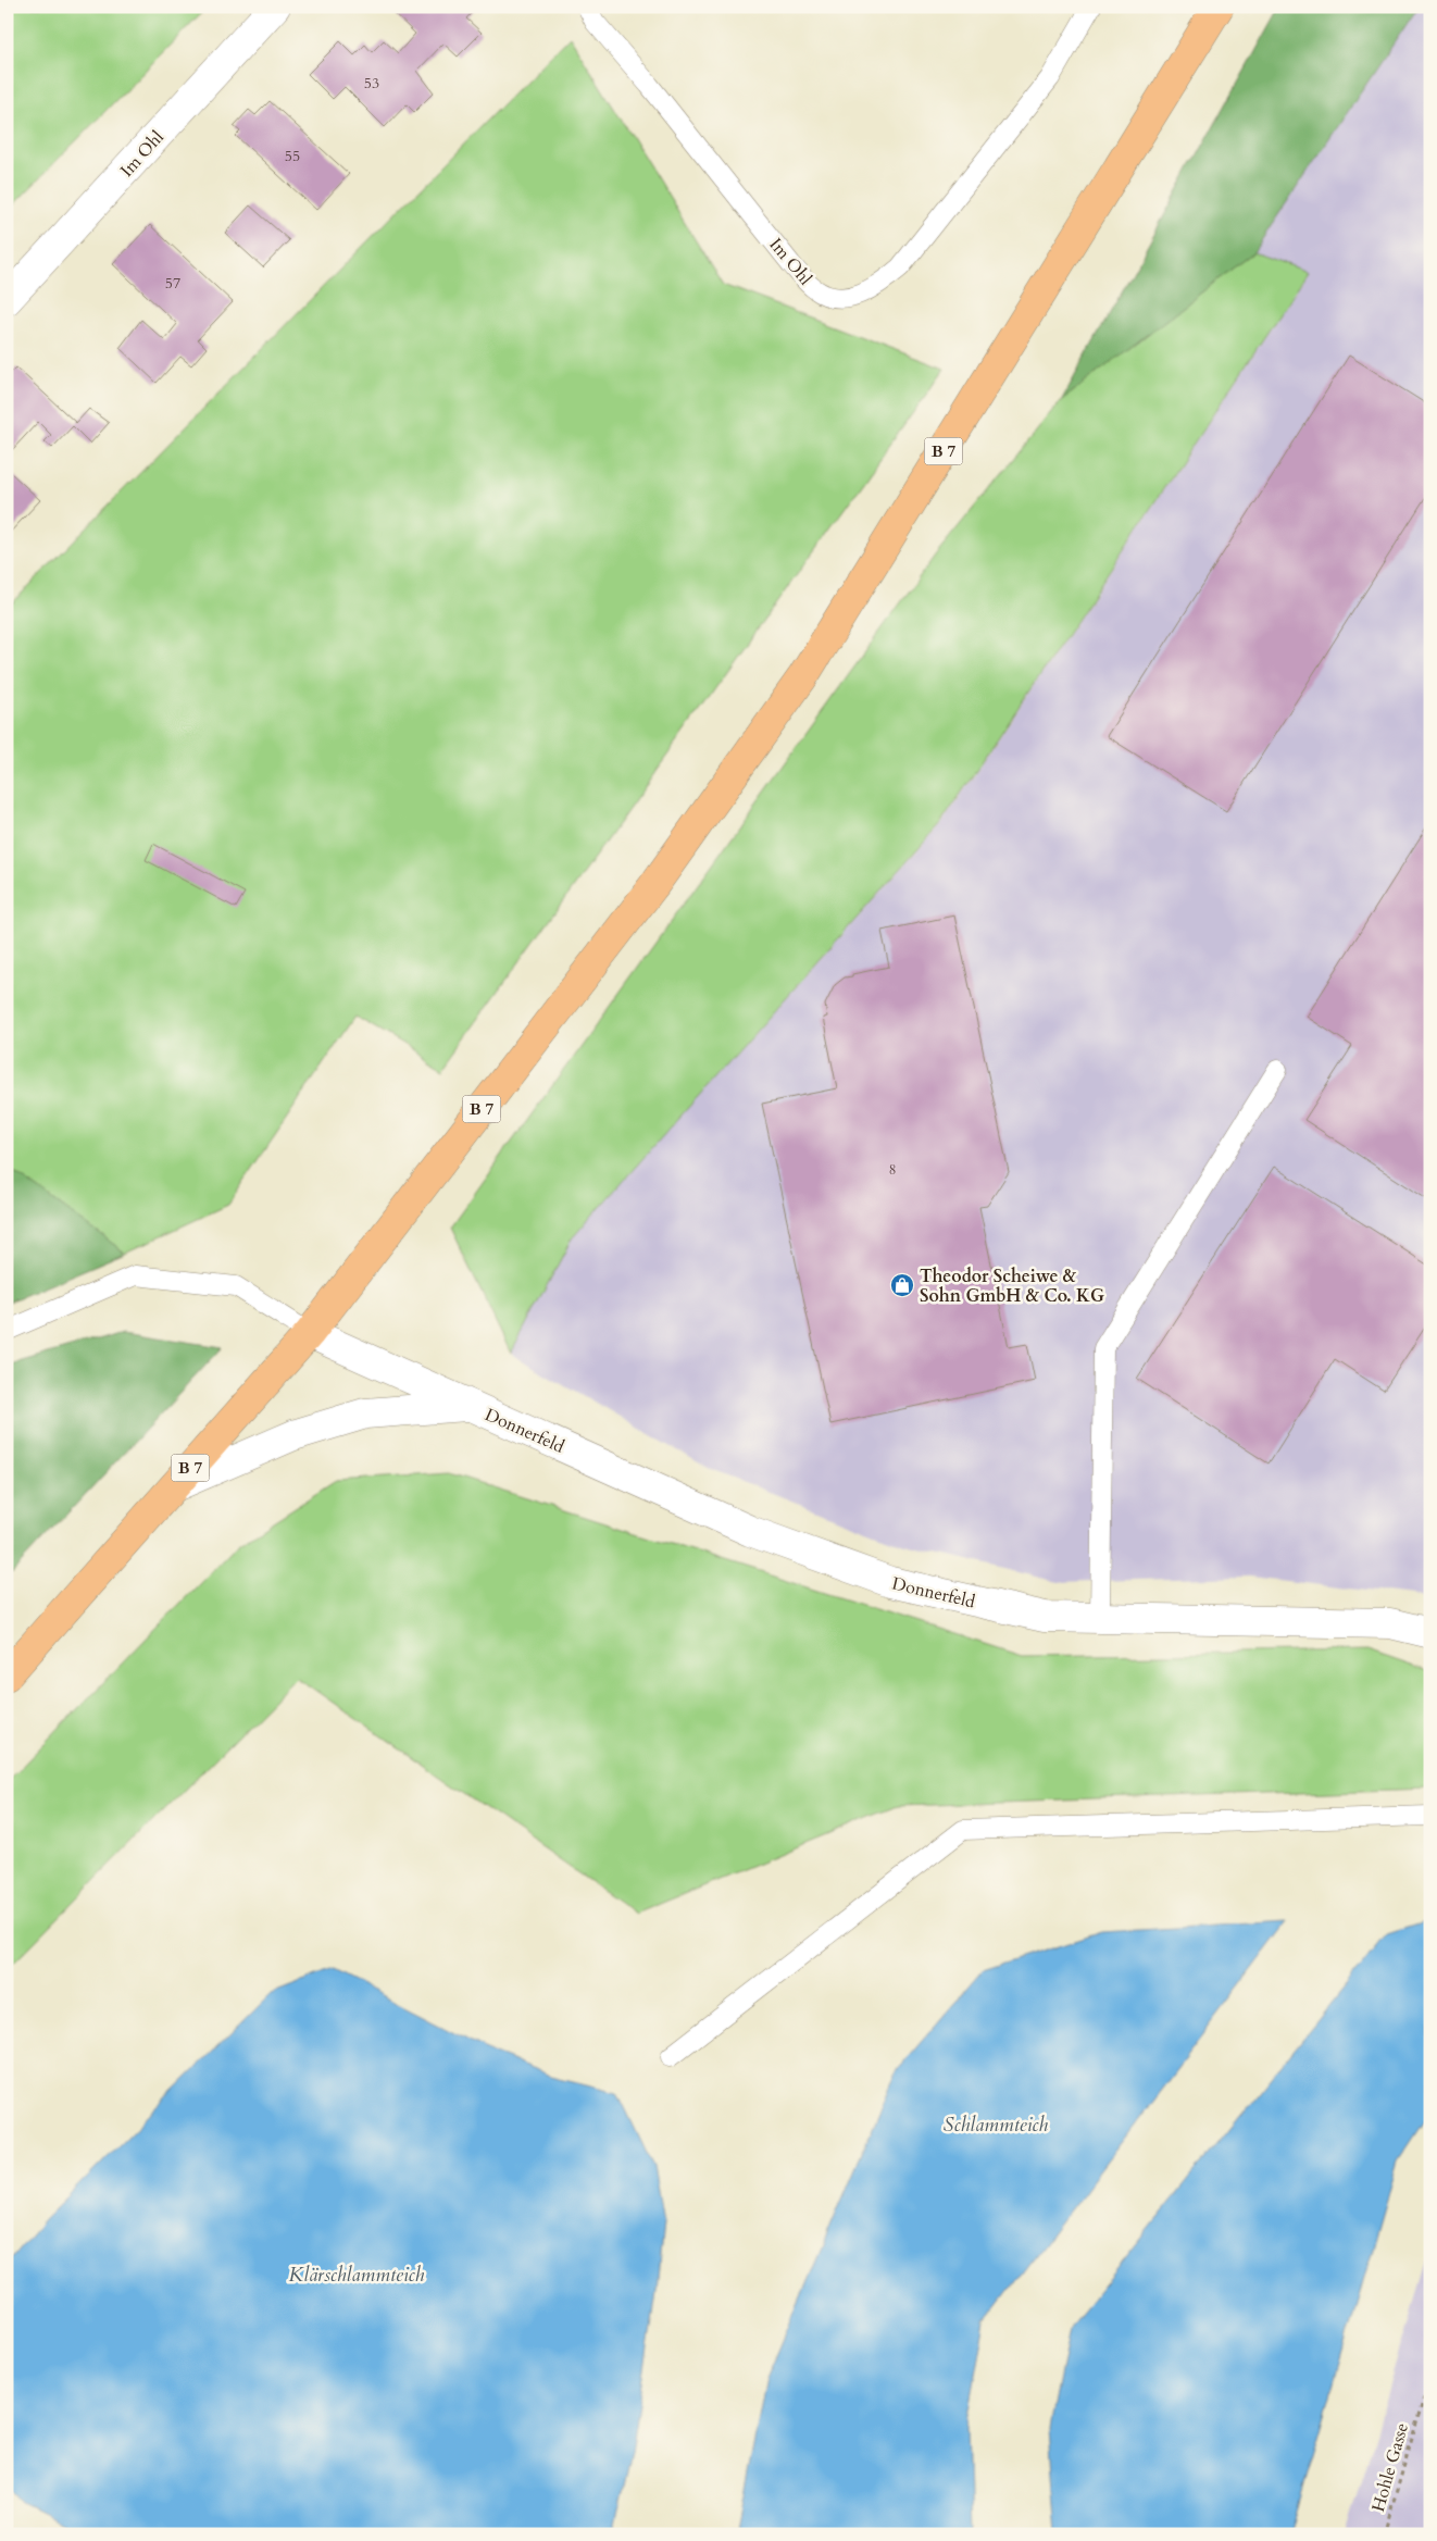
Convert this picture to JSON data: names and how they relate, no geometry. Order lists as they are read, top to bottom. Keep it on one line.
{"streets":{"main road":["B 7"],"street":["Im Ohl","Donnerfeld"],"path":["Hohle Gasse"]},"crossings":[["B 7","Donnerfeld"]],"water":["Schlammteich","Klärschlammteich"],"places":{"shop":["Theodor Scheiwe & Sohn GmbH & Co. KG"]},"house_numbers":["53","55","57","8"]}
